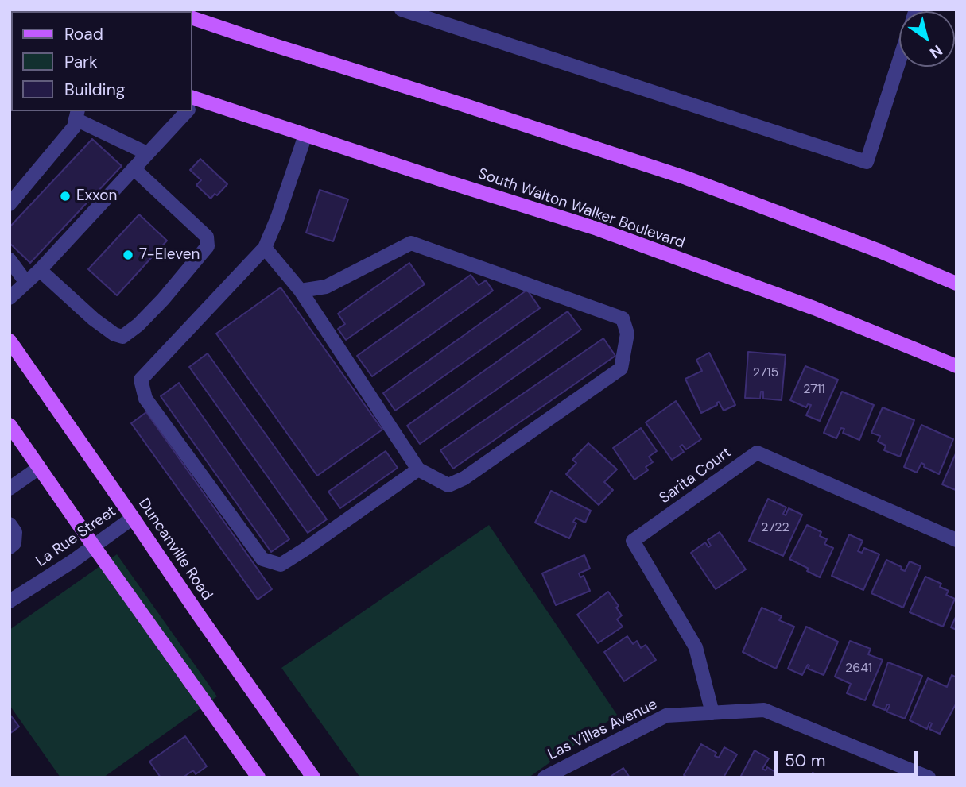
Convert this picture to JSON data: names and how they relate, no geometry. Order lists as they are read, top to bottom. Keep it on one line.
{"streets":{"main road":["South Walton Walker Boulevard","Duncanville Road"],"street":["Sarita Court","La Rue Street","Las Villas Avenue"]},"crossings":[["Sarita Court","Las Villas Avenue"],["La Rue Street","Duncanville Road"]],"places":["Exxon","7-Eleven"],"house_numbers":["2715","2711","2722","2641"],"legend":["Road","Park","Building"],"scale_bar":"50 m","north":"bottom right"}
